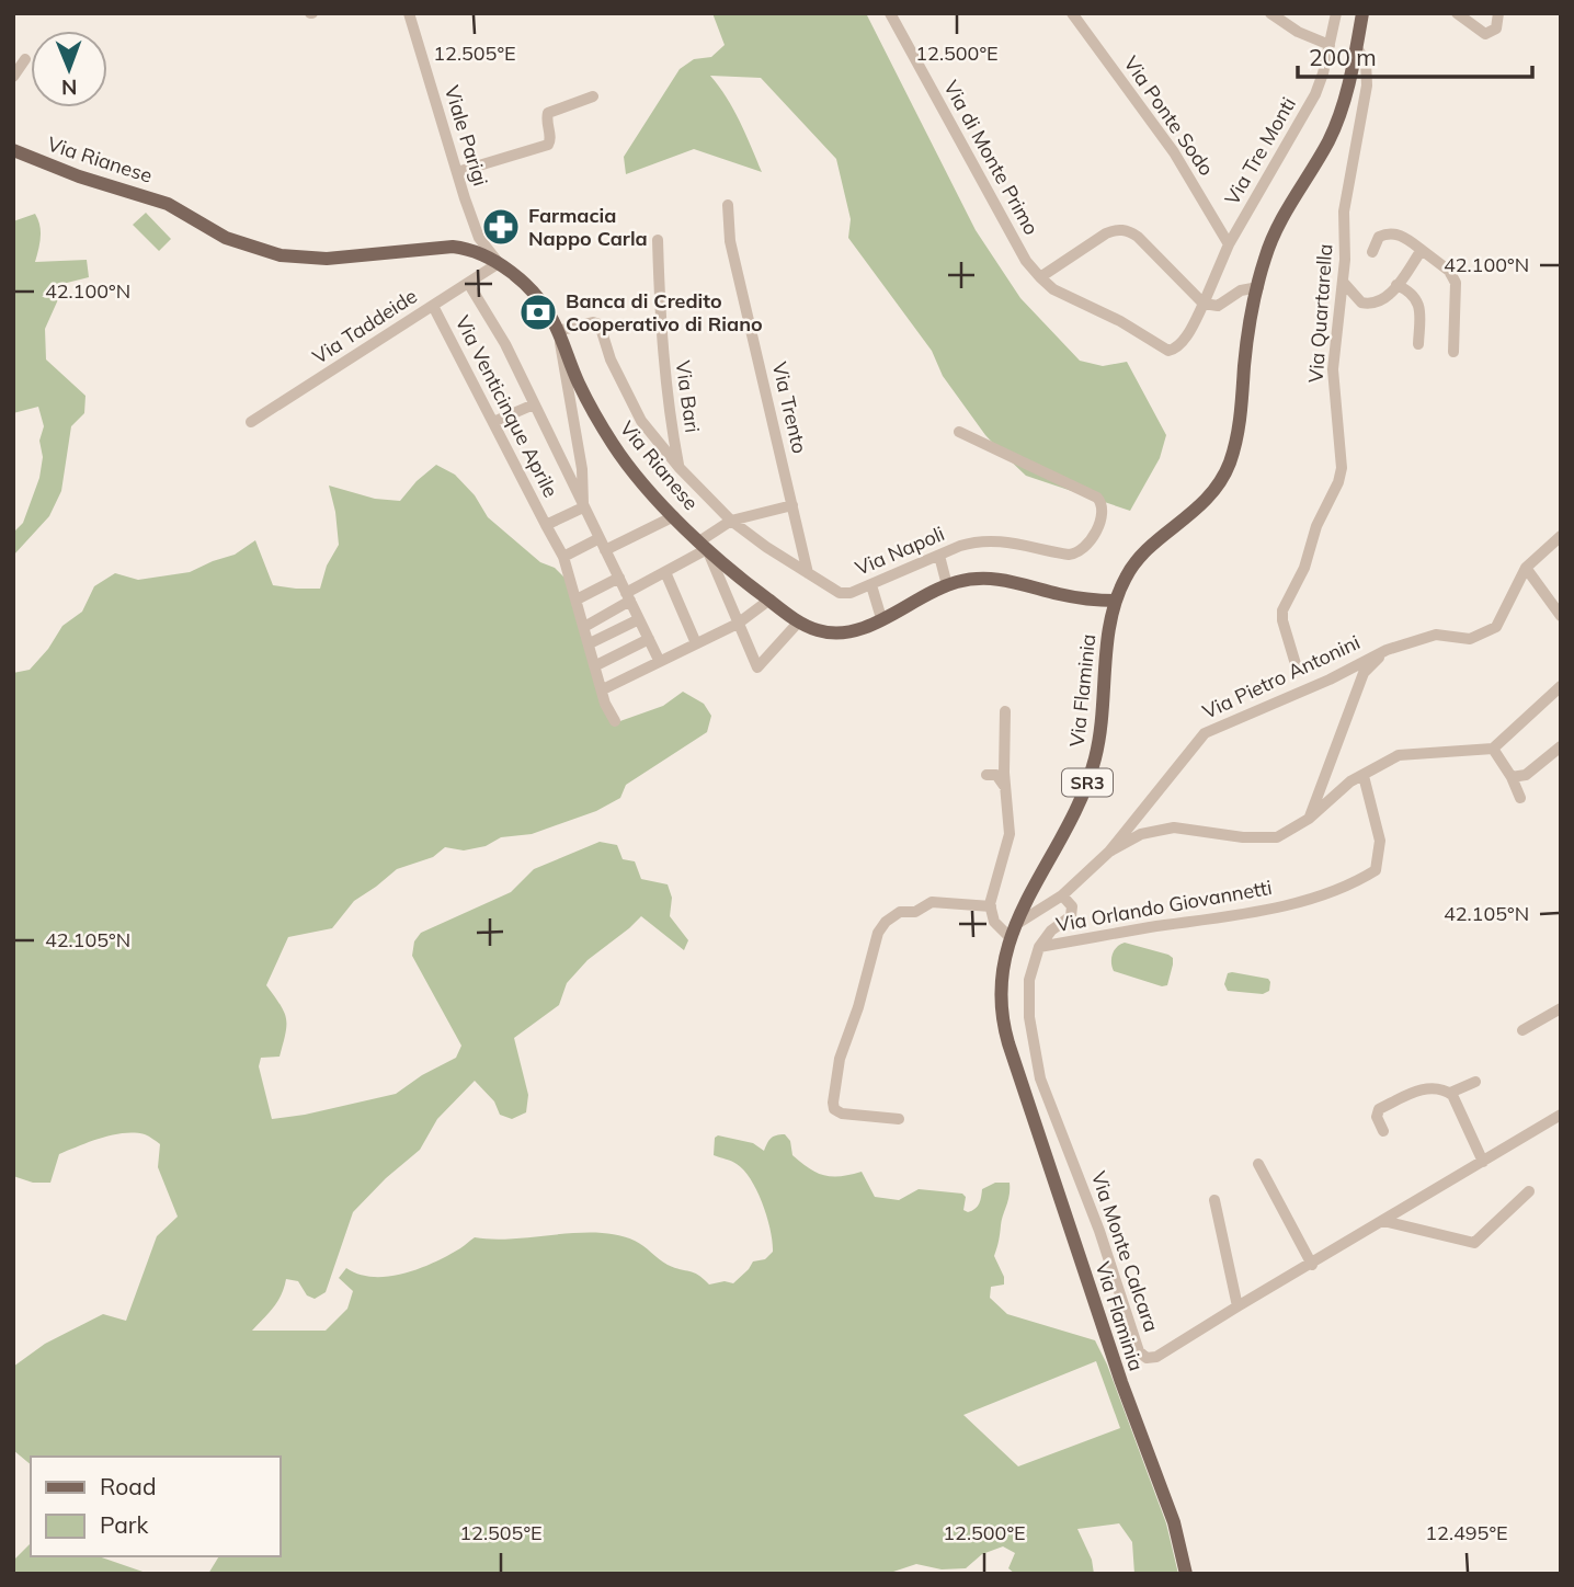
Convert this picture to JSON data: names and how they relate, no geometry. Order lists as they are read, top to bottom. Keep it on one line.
{"streets":{"main road":["Via Rianese","Via Flaminia","SR3"],"street":["Via Ponte Sodo","Viale Parigi","Via Tre Monti","Via di Monte Primo","Via Quartarella","Via Taddeide","Via Bari","Via Venticinque Aprile","Via Trento","Via Napoli","Via Pietro Antonini","Via Orlando Giovannetti","Via Monte Calcara"]},"crossings":[["Via Ponte Sodo","Via Tre Monti"],["Viale Parigi","Via Rianese"],["Viale Parigi","Via Taddeide"],["Via Tre Monti","Via di Monte Primo"],["Via Rianese","Via Taddeide"],["Via Rianese","Via Napoli"],["Via Rianese","Via Flaminia"],["Via Quartarella","Via Flaminia"],["Via Taddeide","Via Venticinque Aprile"],["Via Bari","Via Napoli"],["Via Trento","Via Napoli"],["Via Orlando Giovannetti","Via Monte Calcara"]],"places":{"pharmacy":["Farmacia Nappo Carla"],"bank":["Banca di Credito Cooperativo di Riano"]},"legend":["Road","Park"],"scale_bar":"200 m","north":"bottom","coordinates":["12.505°E","12.500°E","42.100°N","42.105°N","12.495°E"]}
